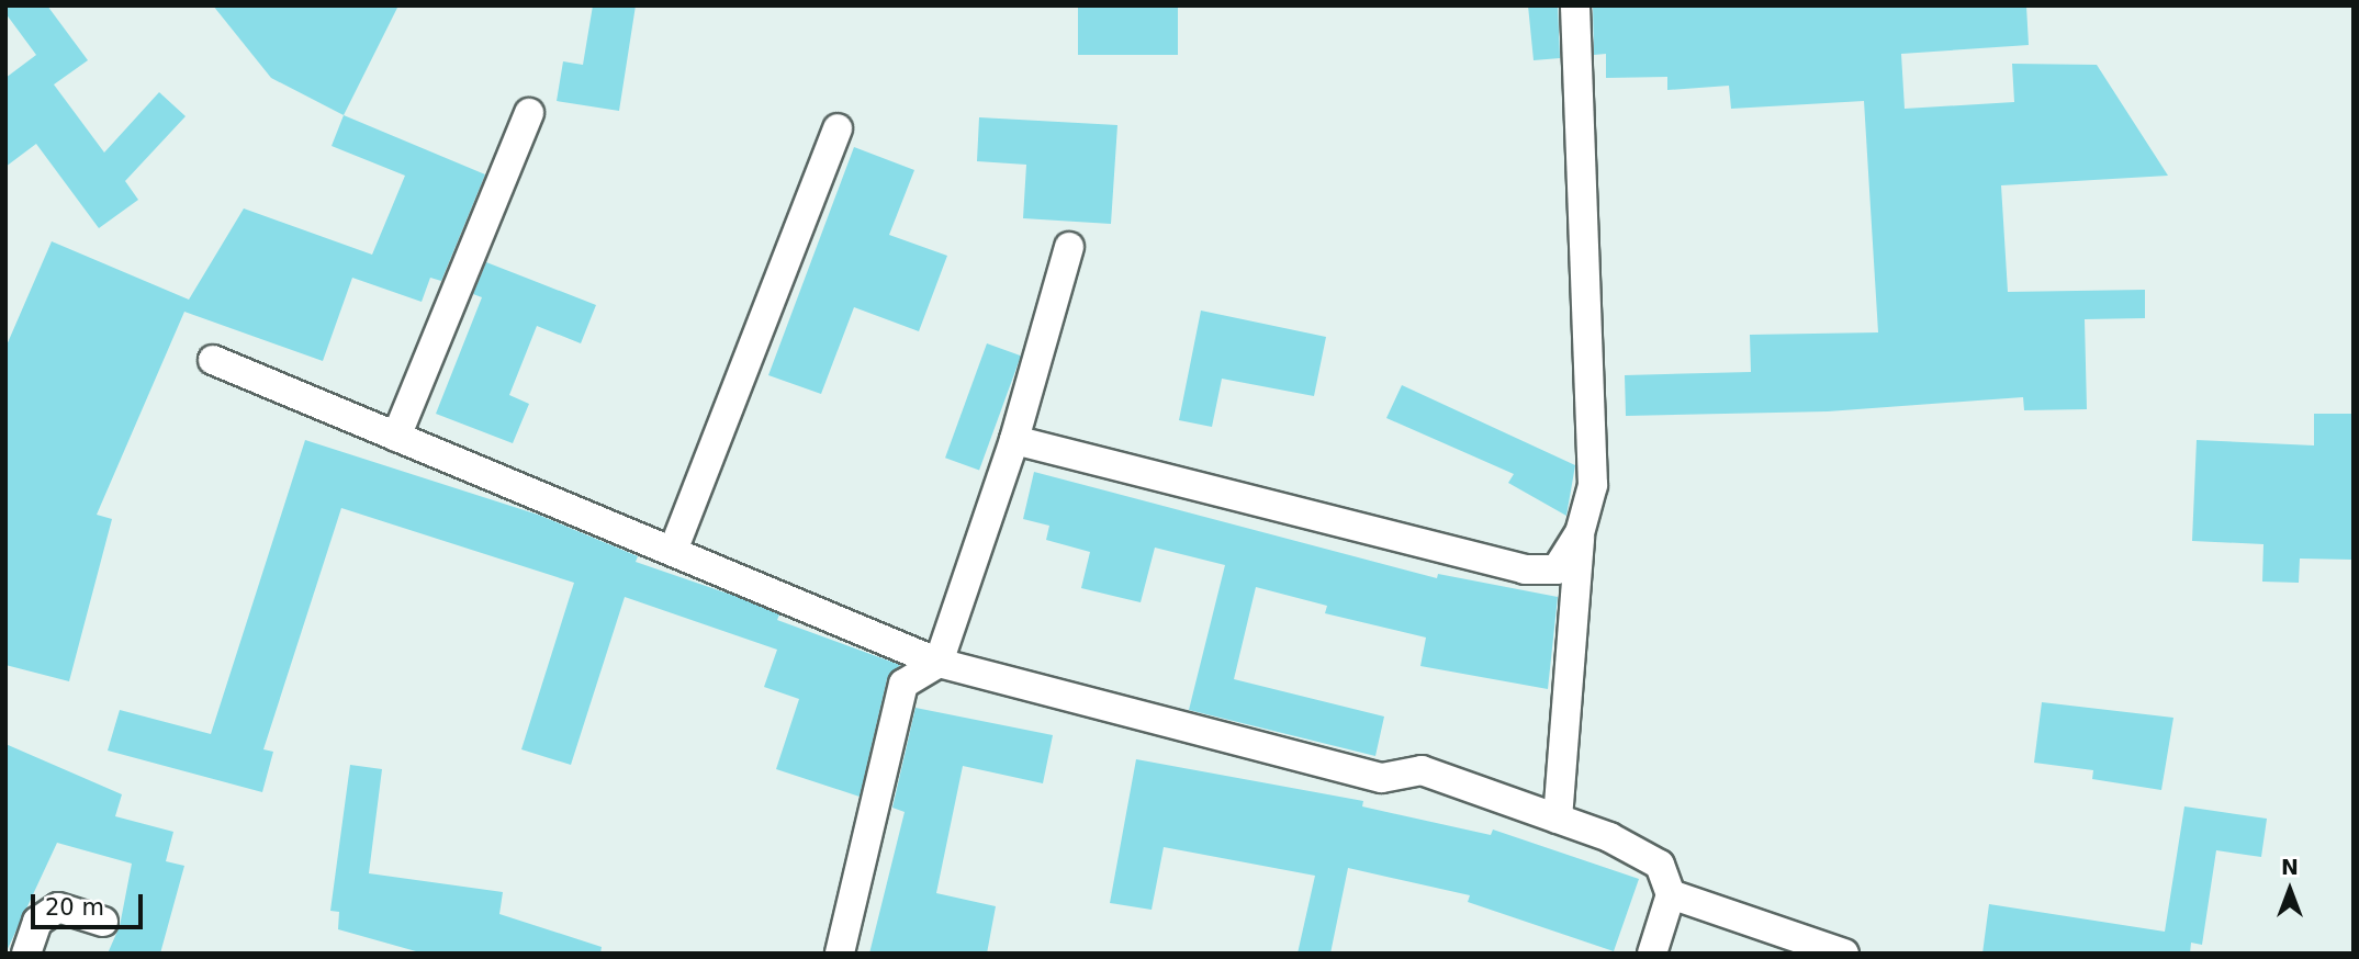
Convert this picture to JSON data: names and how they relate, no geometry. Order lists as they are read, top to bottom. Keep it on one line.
{"scale_bar":"20 m","north":"top"}
